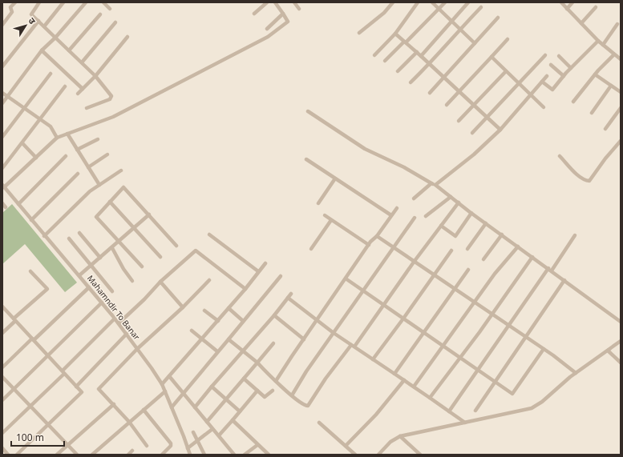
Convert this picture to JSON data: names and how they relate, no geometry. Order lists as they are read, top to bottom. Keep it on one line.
{"streets":{"street":["Mahamndir To Banar"]},"scale_bar":"100 m","north":"top right"}
